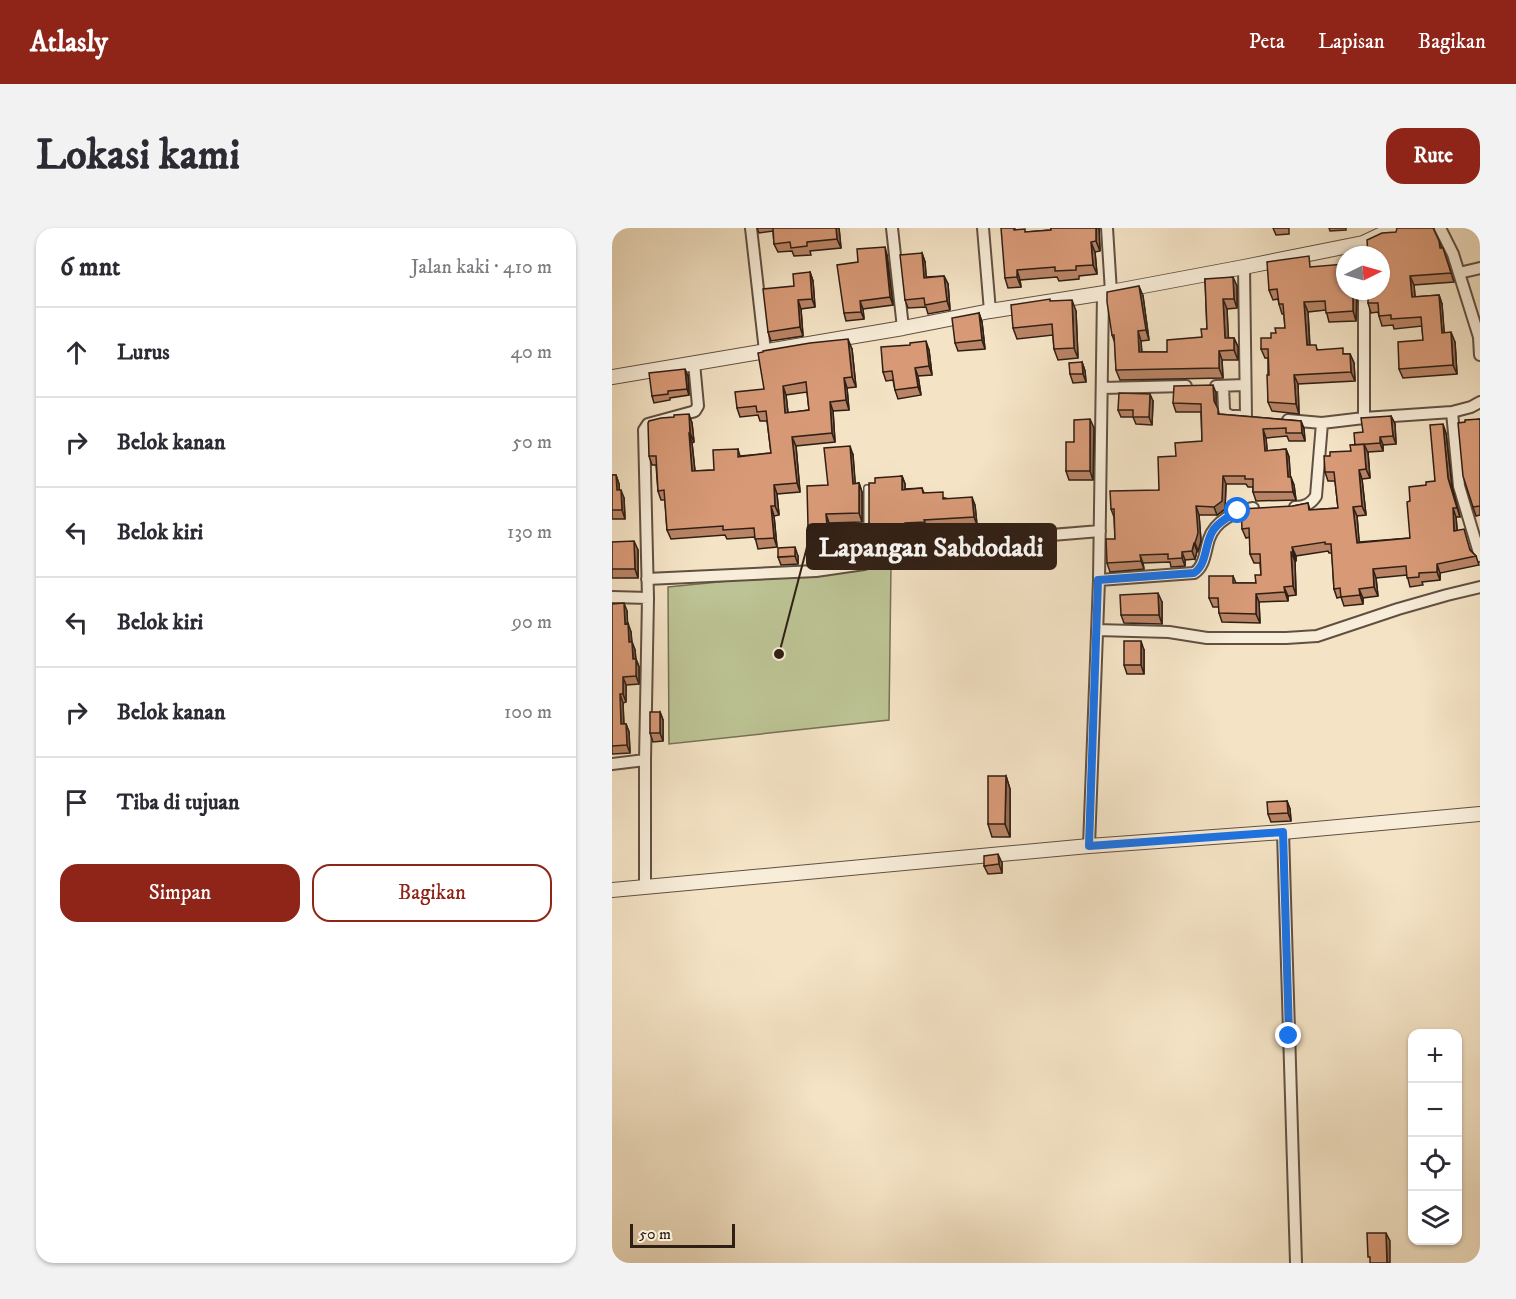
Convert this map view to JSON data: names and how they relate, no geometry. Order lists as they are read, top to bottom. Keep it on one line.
{"places":["Lapangan Sabdodadi"],"scale_bar":"50 m","north":"right","page":{"header":"Atlasly","nav":["Peta","Lapisan","Bagikan"],"buttons":["Rute",["Simpan","Bagikan"]],"title":"Lokasi kami","heading":["6 mnt","Jalan kaki · 410 m"],"list":[["Lurus","40 m"],["Belok kanan","50 m"],["Belok kiri","130 m"],["Belok kiri","90 m"],["Belok kanan","100 m"],"Tiba di tujuan"],"map_buttons":["+","−"],"scale":"50 m"}}
